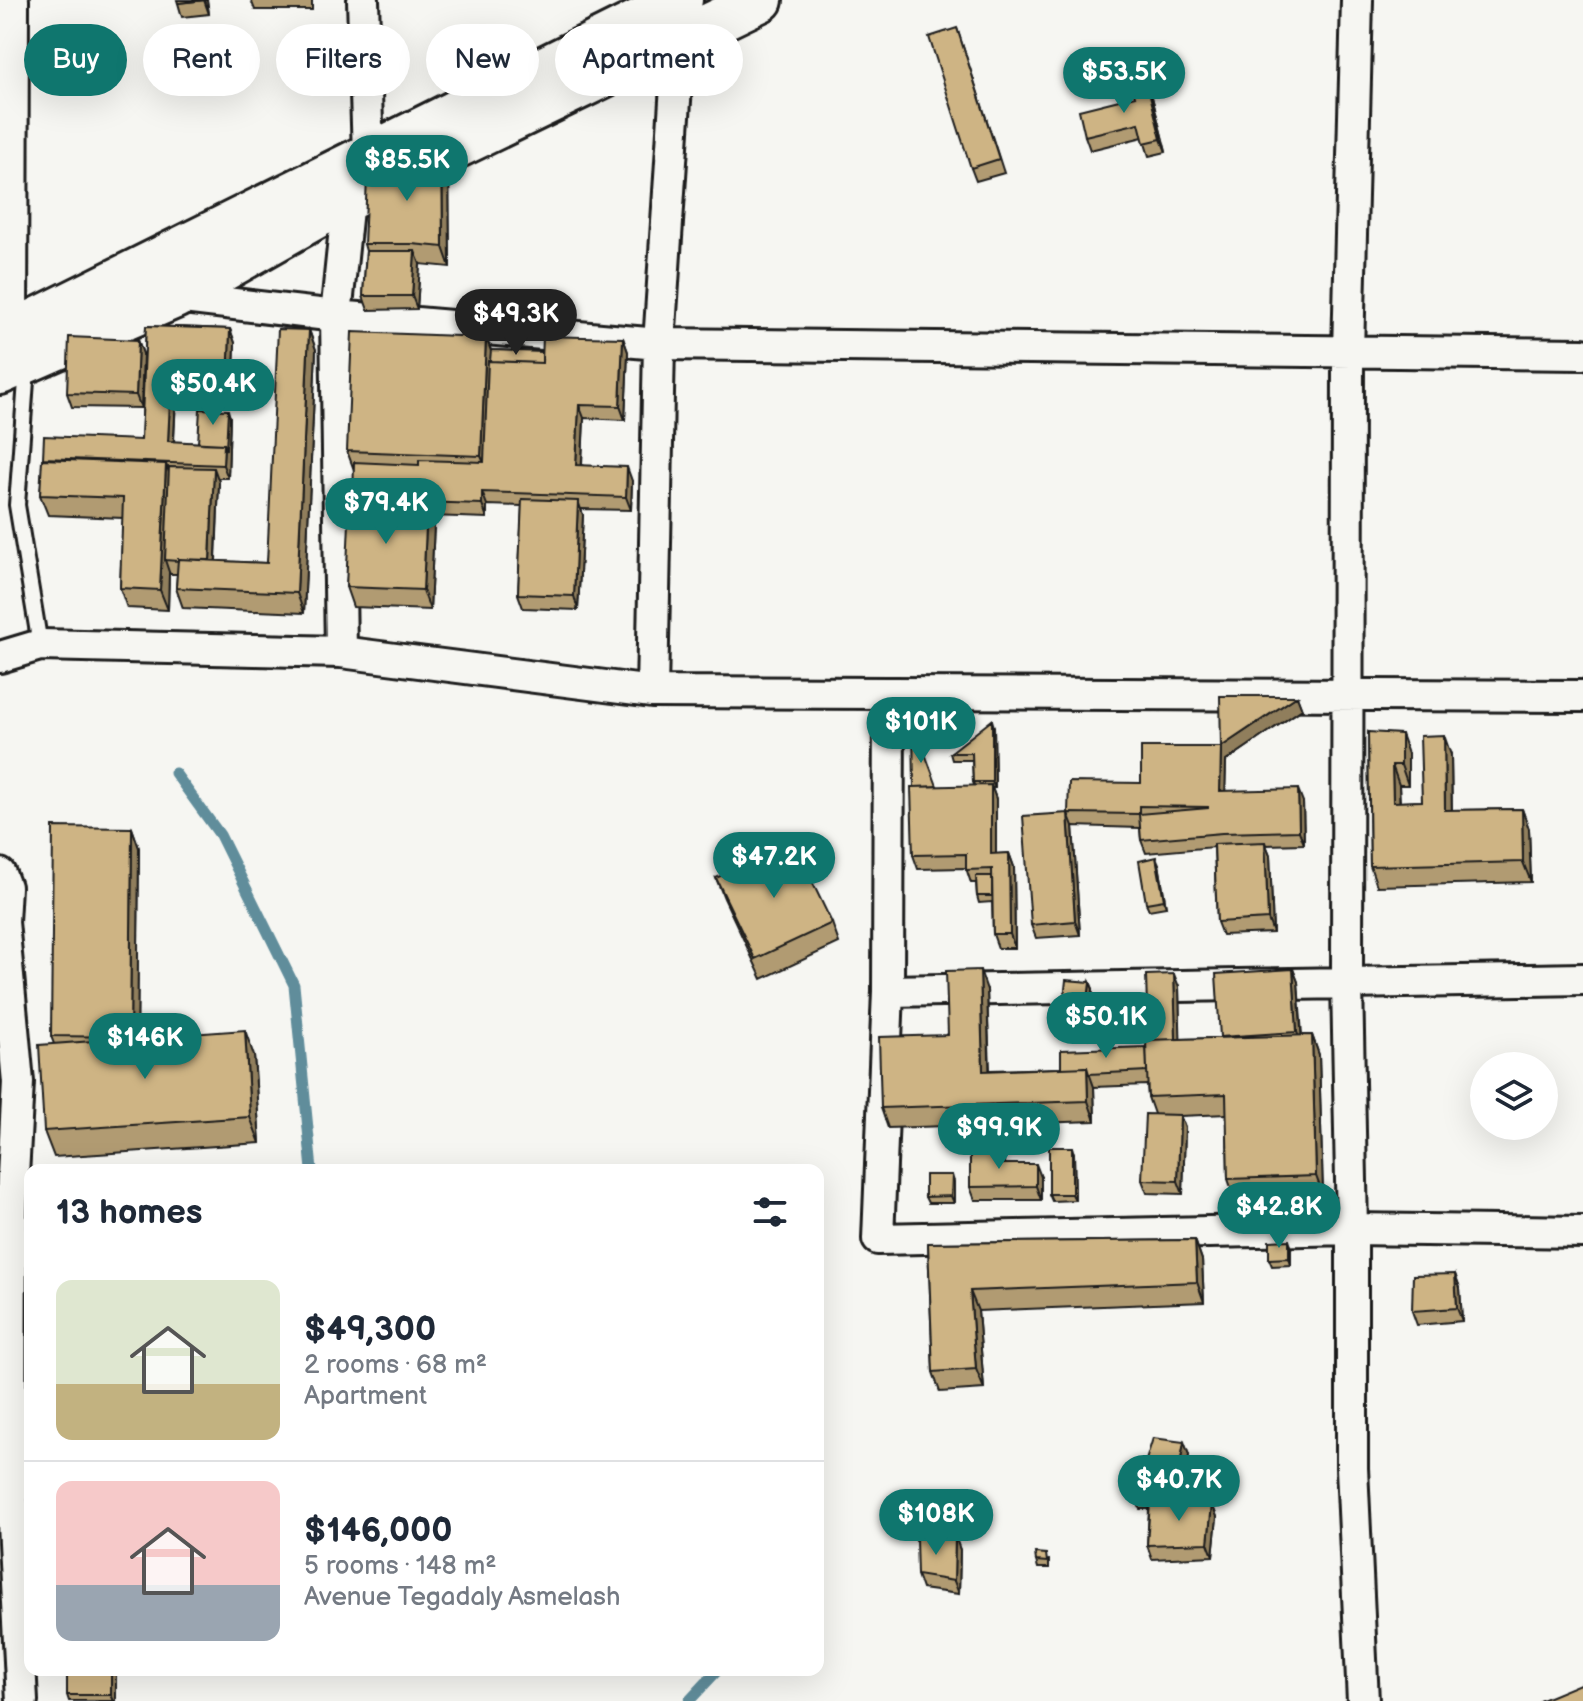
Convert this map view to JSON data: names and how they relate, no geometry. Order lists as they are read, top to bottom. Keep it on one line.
{"page":{"chip":["Buy","Rent","Filters","New","Apartment"],"price":["$53.5K","$85.5K","$49.3K","$50.4K","$79.4K","$101K","$47.2K","$50.1K","$146K","$99.9K","$42.8K","$40.7K","$108K"],"heading":"13 homes","list":[{"name":"$49,300","note":"2 rooms · 68 m² · Apartment"},{"name":"$146,000","note":"5 rooms · 148 m² · Avenue Tegadaly Asmelash"}]}}
